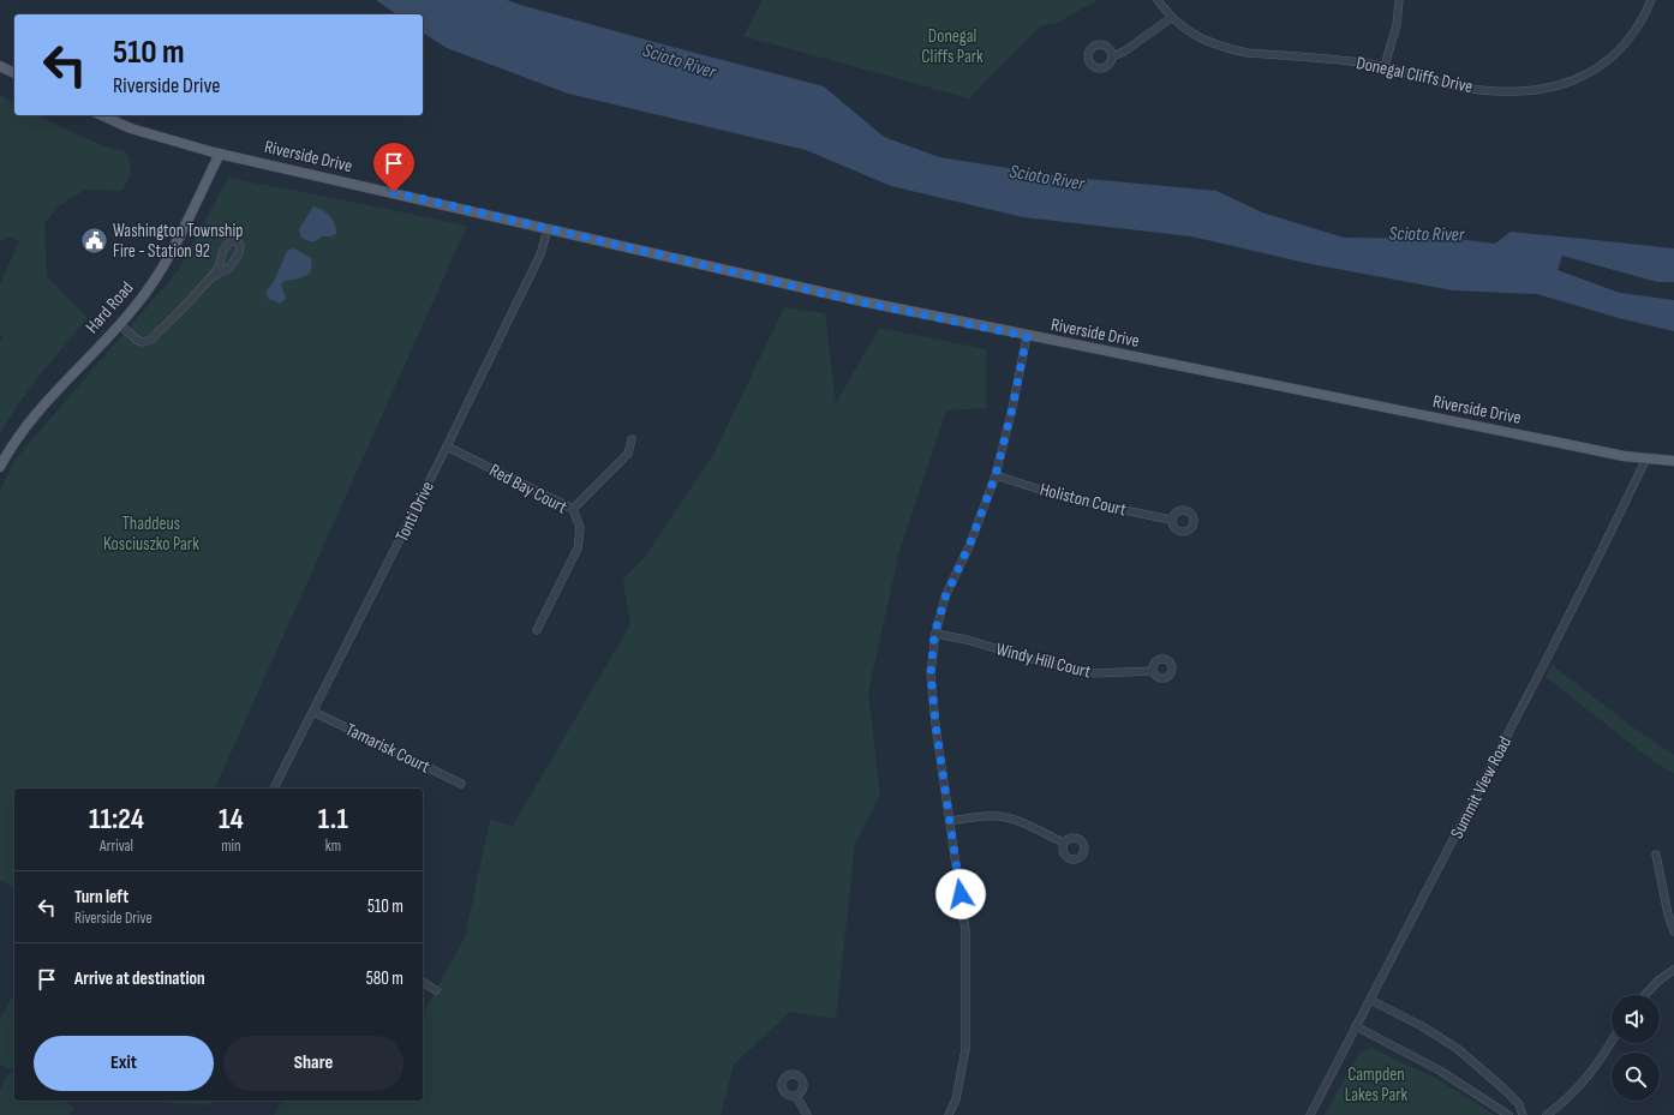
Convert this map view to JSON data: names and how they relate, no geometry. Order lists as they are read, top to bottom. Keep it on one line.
{"streets":{"main road":["Riverside Drive","Hard Road"],"street":["Donegal Cliffs Drive","Red Bay Court","Holiston Court","Tonti Drive","Windy Hill Court","Tamarisk Court","Summit View Road"]},"crossings":[["Riverside Drive","Hard Road"],["Riverside Drive","Tonti Drive"],["Riverside Drive","Summit View Road"],["Red Bay Court","Tonti Drive"],["Tonti Drive","Tamarisk Court"]],"water":["Scioto River"],"parks":["Donegal Cliffs Park","Thaddeus Kosciuszko Park","Campden Lakes Park"],"places":{"public building":["Washington Township Fire - Station 92"]},"page":{"turn":["510 m","Riverside Drive"],"eta":["11:24","Arrival","14","min","1.1","km"],"list":[{"name":"Turn left","note":"Riverside Drive","value":"510 m"},{"name":"Arrive at destination","value":"580 m"}],"buttons":["Exit","Share"]}}
